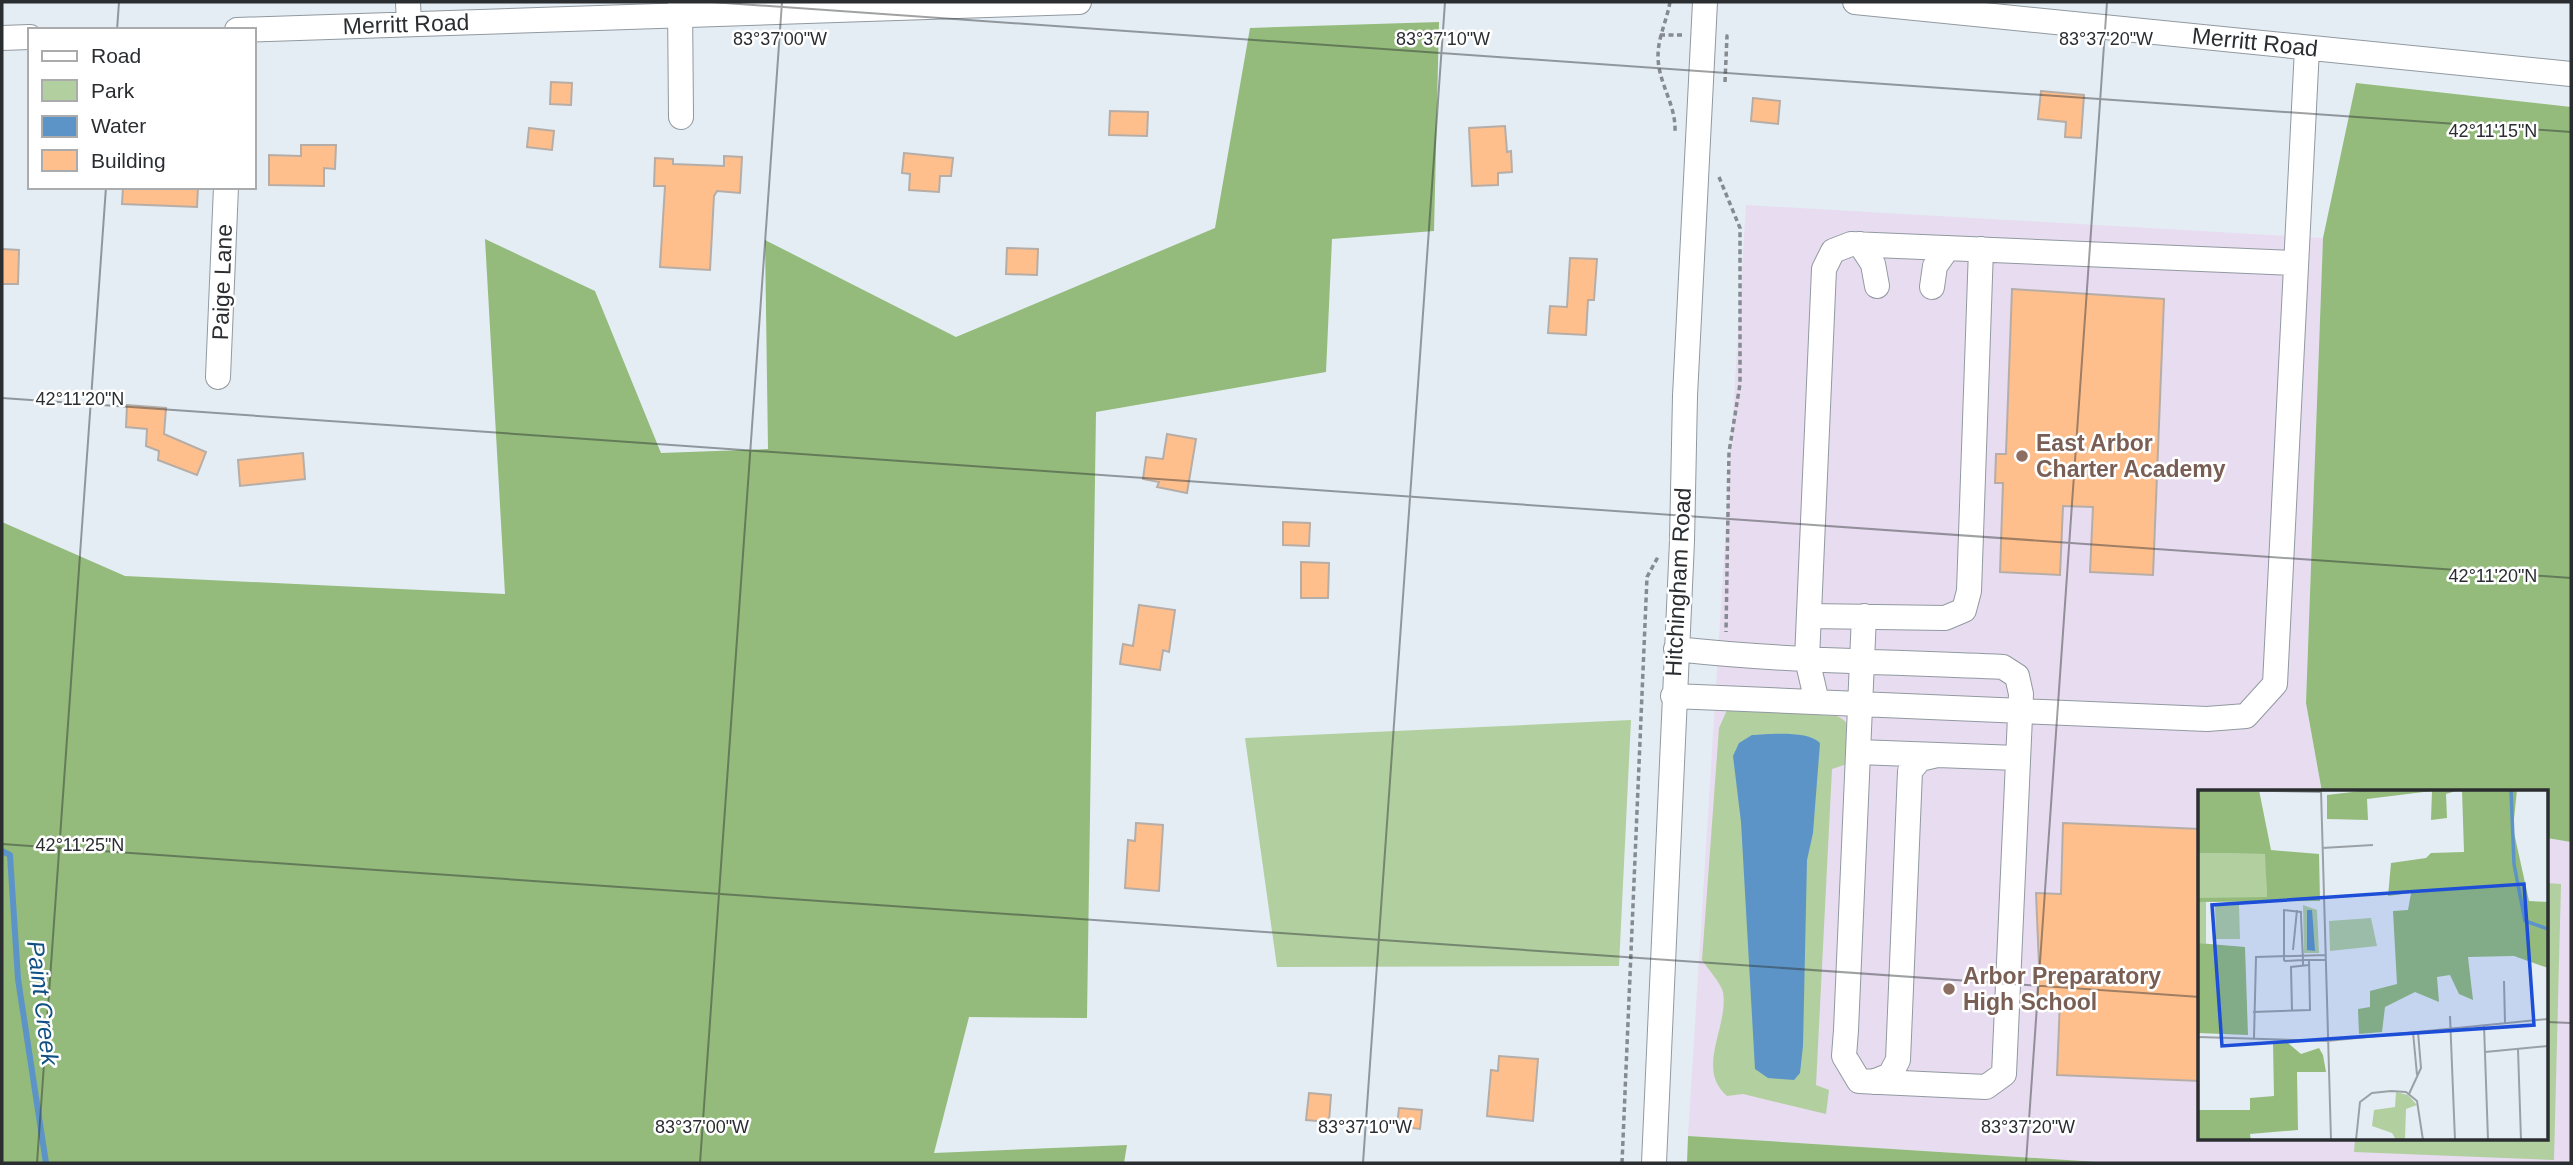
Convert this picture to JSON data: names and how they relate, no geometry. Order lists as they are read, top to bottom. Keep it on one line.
{"streets":{"street":["Merritt Road","Paige Lane","Hitchingham Road"]},"water":["Paint Creek"],"places":["East Arbor Charter Academy","Arbor Preparatory High School"],"legend":["Road","Park","Water","Building"],"coordinates":["83°37'00\"W","83°37'10\"W","83°37'20\"W","42°11'15\"N","42°11'20\"N","42°11'25\"N"]}
